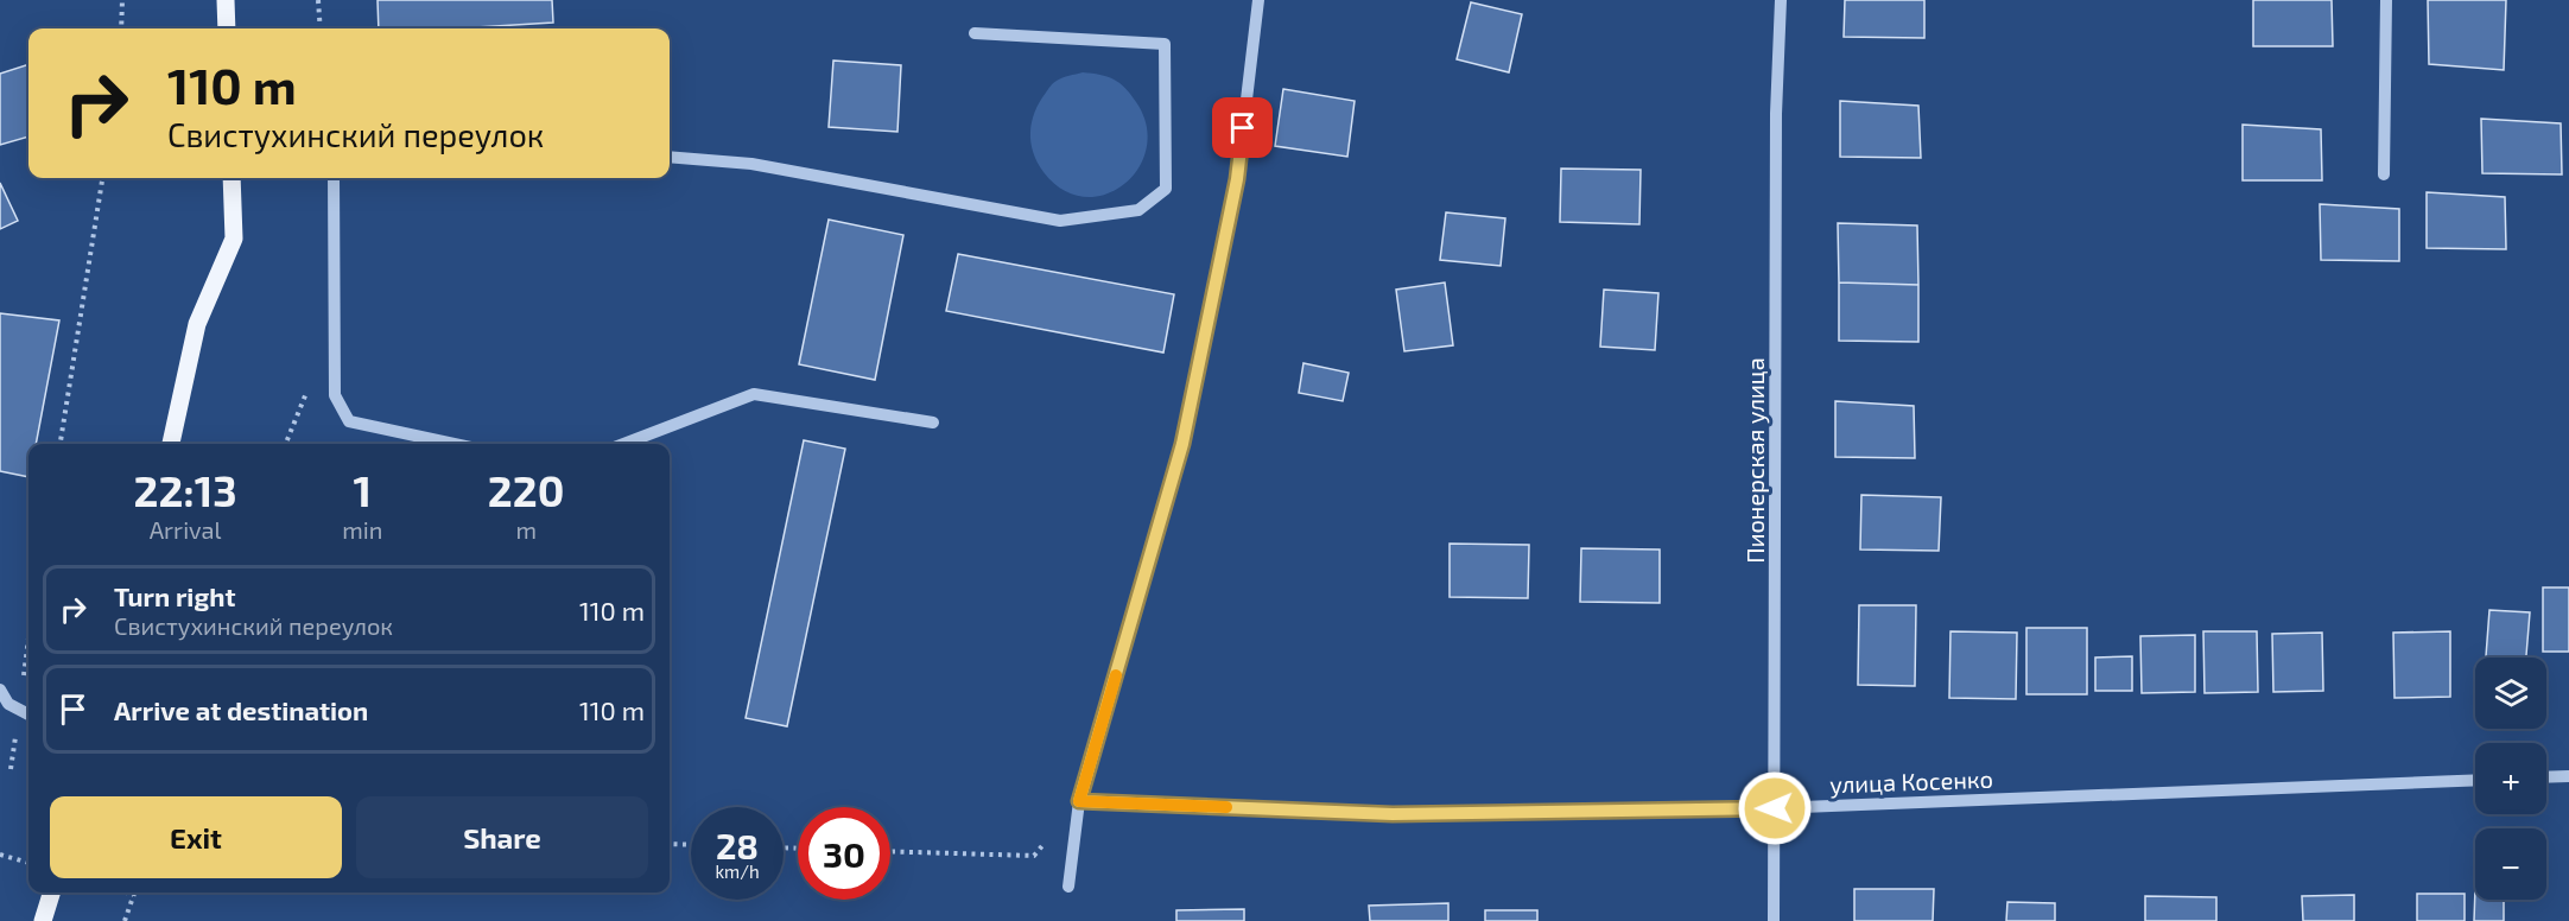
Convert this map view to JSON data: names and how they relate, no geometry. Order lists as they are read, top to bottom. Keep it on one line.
{"streets":{"street":["Пионерская улица","улица Косенко"]},"crossings":[["Пионерская улица","улица Косенко"]],"page":{"turn":["110 m","Свистухинский переулок"],"eta":["22:13","Arrival","1","min","220","m"],"list":[{"name":"Turn right","note":"Свистухинский переулок","value":"110 m"},{"name":"Arrive at destination","value":"110 m"}],"map_buttons":["+","−"],"buttons":["Exit","Share"],"speed":"28 km/h","limit":"30"}}
